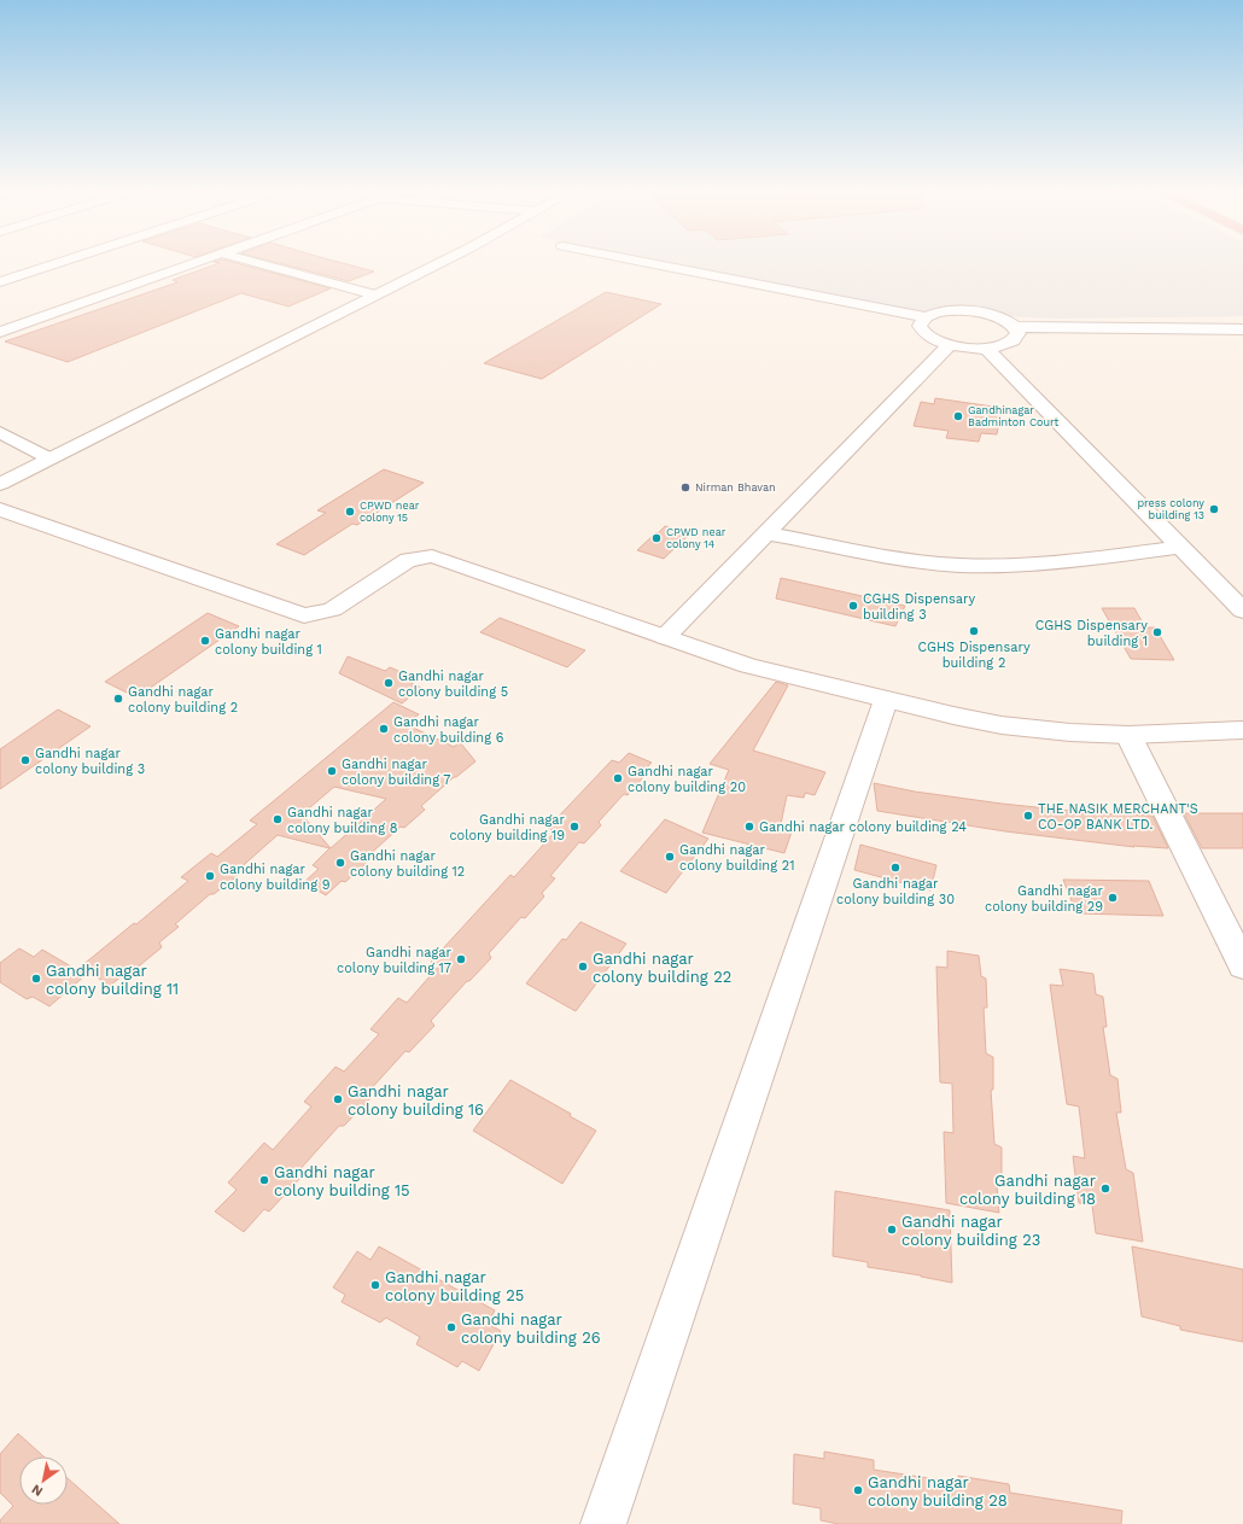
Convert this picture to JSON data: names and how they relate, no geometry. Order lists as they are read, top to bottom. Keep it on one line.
{"places":["Gandhinagar Badminton Court","Nirman Bhavan","press colony building 13","CPWD near colony 15","CPWD near colony 14","CGHS Dispensary building 3","CGHS Dispensary building 2","CGHS Dispensary building 1","Gandhi nagar colony building 1","Gandhi nagar colony building 5","Gandhi nagar colony building 2","Gandhi nagar colony building 6","Gandhi nagar colony building 3","Gandhi nagar colony building 7","Gandhi nagar colony building 20","THE NASIK MERCHANT'S CO-OP BANK LTD.","Gandhi nagar colony building 8","Gandhi nagar colony building 19","Gandhi nagar colony building 24","Gandhi nagar colony building 21","Gandhi nagar colony building 12","Gandhi nagar colony building 30","Gandhi nagar colony building 9","Gandhi nagar colony building 29","Gandhi nagar colony building 17","Gandhi nagar colony building 22","Gandhi nagar colony building 11","Gandhi nagar colony building 16","Gandhi nagar colony building 15","Gandhi nagar colony building 18","Gandhi nagar colony building 23","Gandhi nagar colony building 25","Gandhi nagar colony building 26","Gandhi nagar colony building 28"],"north":"bottom left"}
